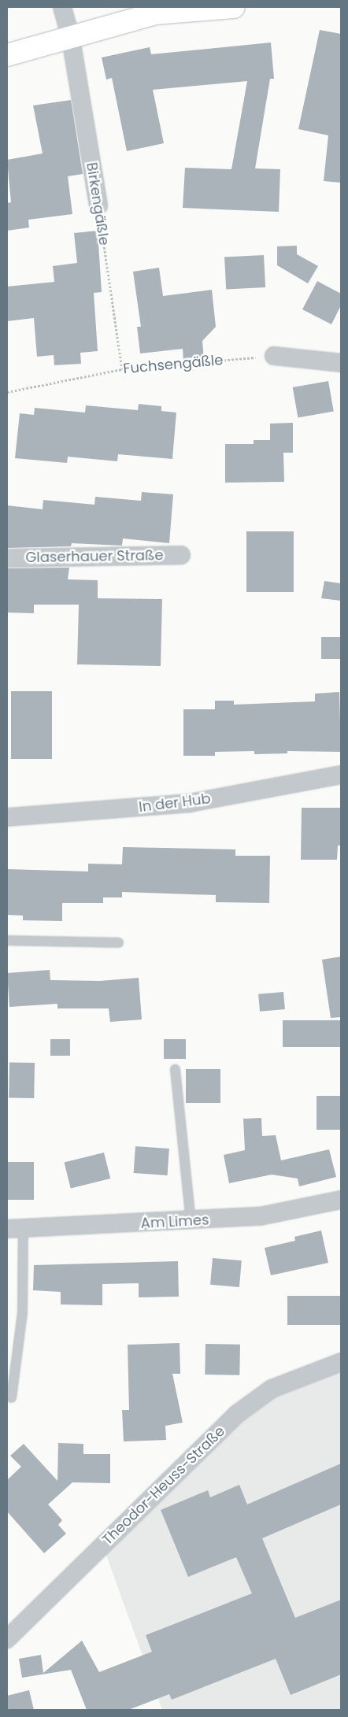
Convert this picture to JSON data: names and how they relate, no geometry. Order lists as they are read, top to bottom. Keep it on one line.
{"streets":{"street":["Birkengäßle","Glaserhauer Straße","In der Hub","Am Limes","Theodor-Heuss-Straße"],"path":["Fuchsengäßle"]},"crossings":[["Birkengäßle","Fuchsengäßle"]]}
